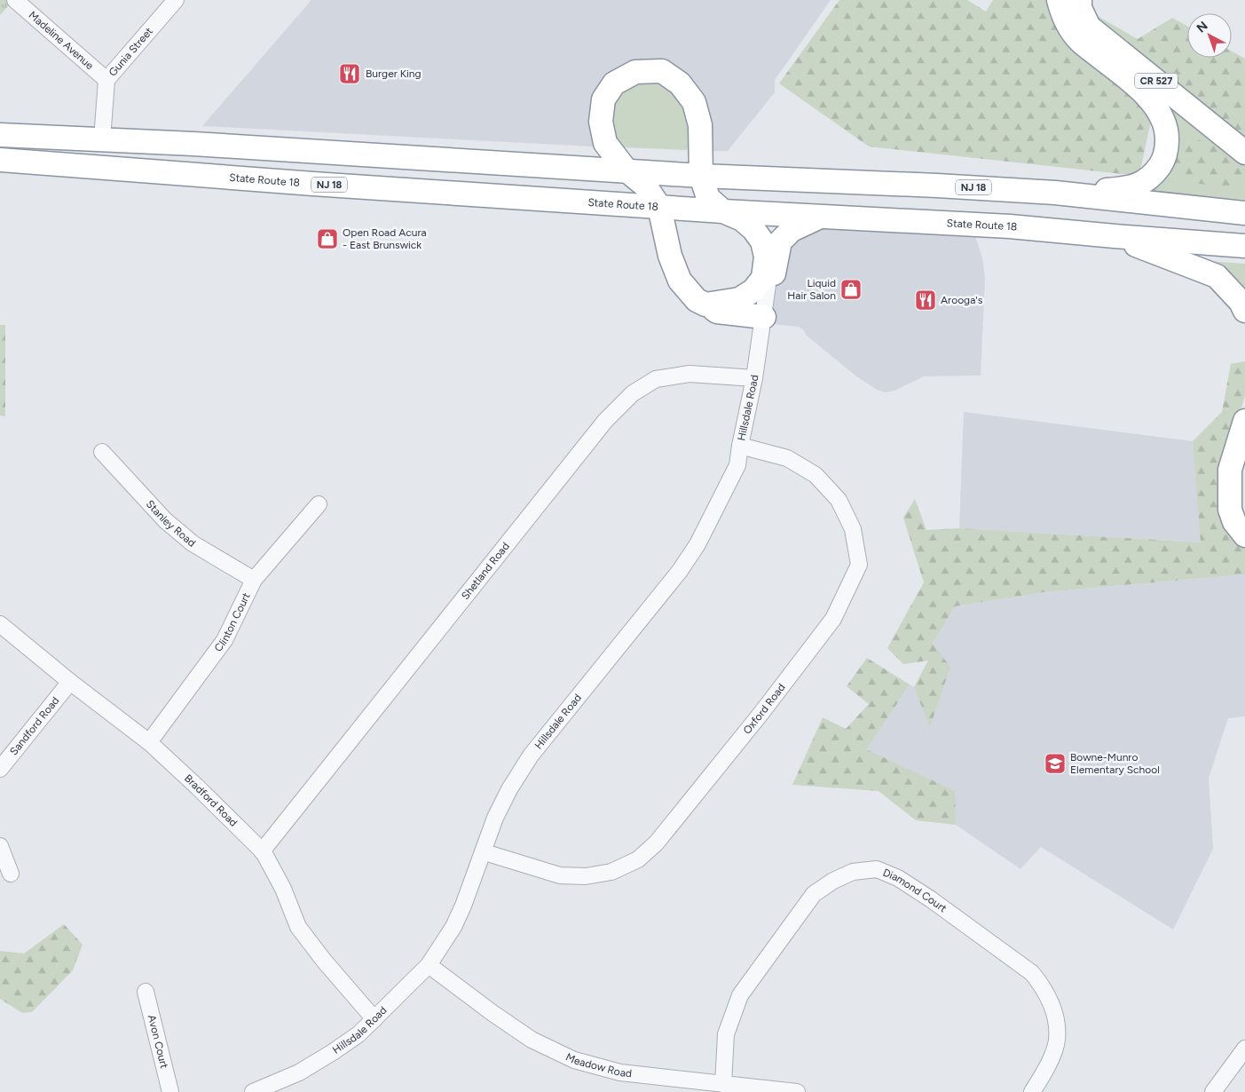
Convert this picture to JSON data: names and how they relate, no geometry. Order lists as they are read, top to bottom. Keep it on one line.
{"streets":{"highway":["CR 527","State Route 18","NJ 18"],"street":["Madeline Avenue","Gunia Street","Hillsdale Road","Stanley Road","Shetland Road","Clinton Court","Oxford Road","Sandford Road","Bradford Road","Diamond Court","Avon Court","Meadow Road"]},"crossings":[["Madeline Avenue","Gunia Street"],["Gunia Street","NJ 18"],["State Route 18","Hillsdale Road"],["Hillsdale Road","Shetland Road"],["Hillsdale Road","Oxford Road"],["Hillsdale Road","Bradford Road"],["Hillsdale Road","Meadow Road"],["Stanley Road","Clinton Court"],["Shetland Road","Bradford Road"],["Clinton Court","Bradford Road"],["Sandford Road","Bradford Road"],["Diamond Court","Meadow Road"]],"places":{"restaurant":["Burger King","Arooga's"],"shop":["Open Road Acura - East Brunswick","Liquid Hair Salon"],"school or university":["Bowne-Munro Elementary School"]},"north":"top left"}
